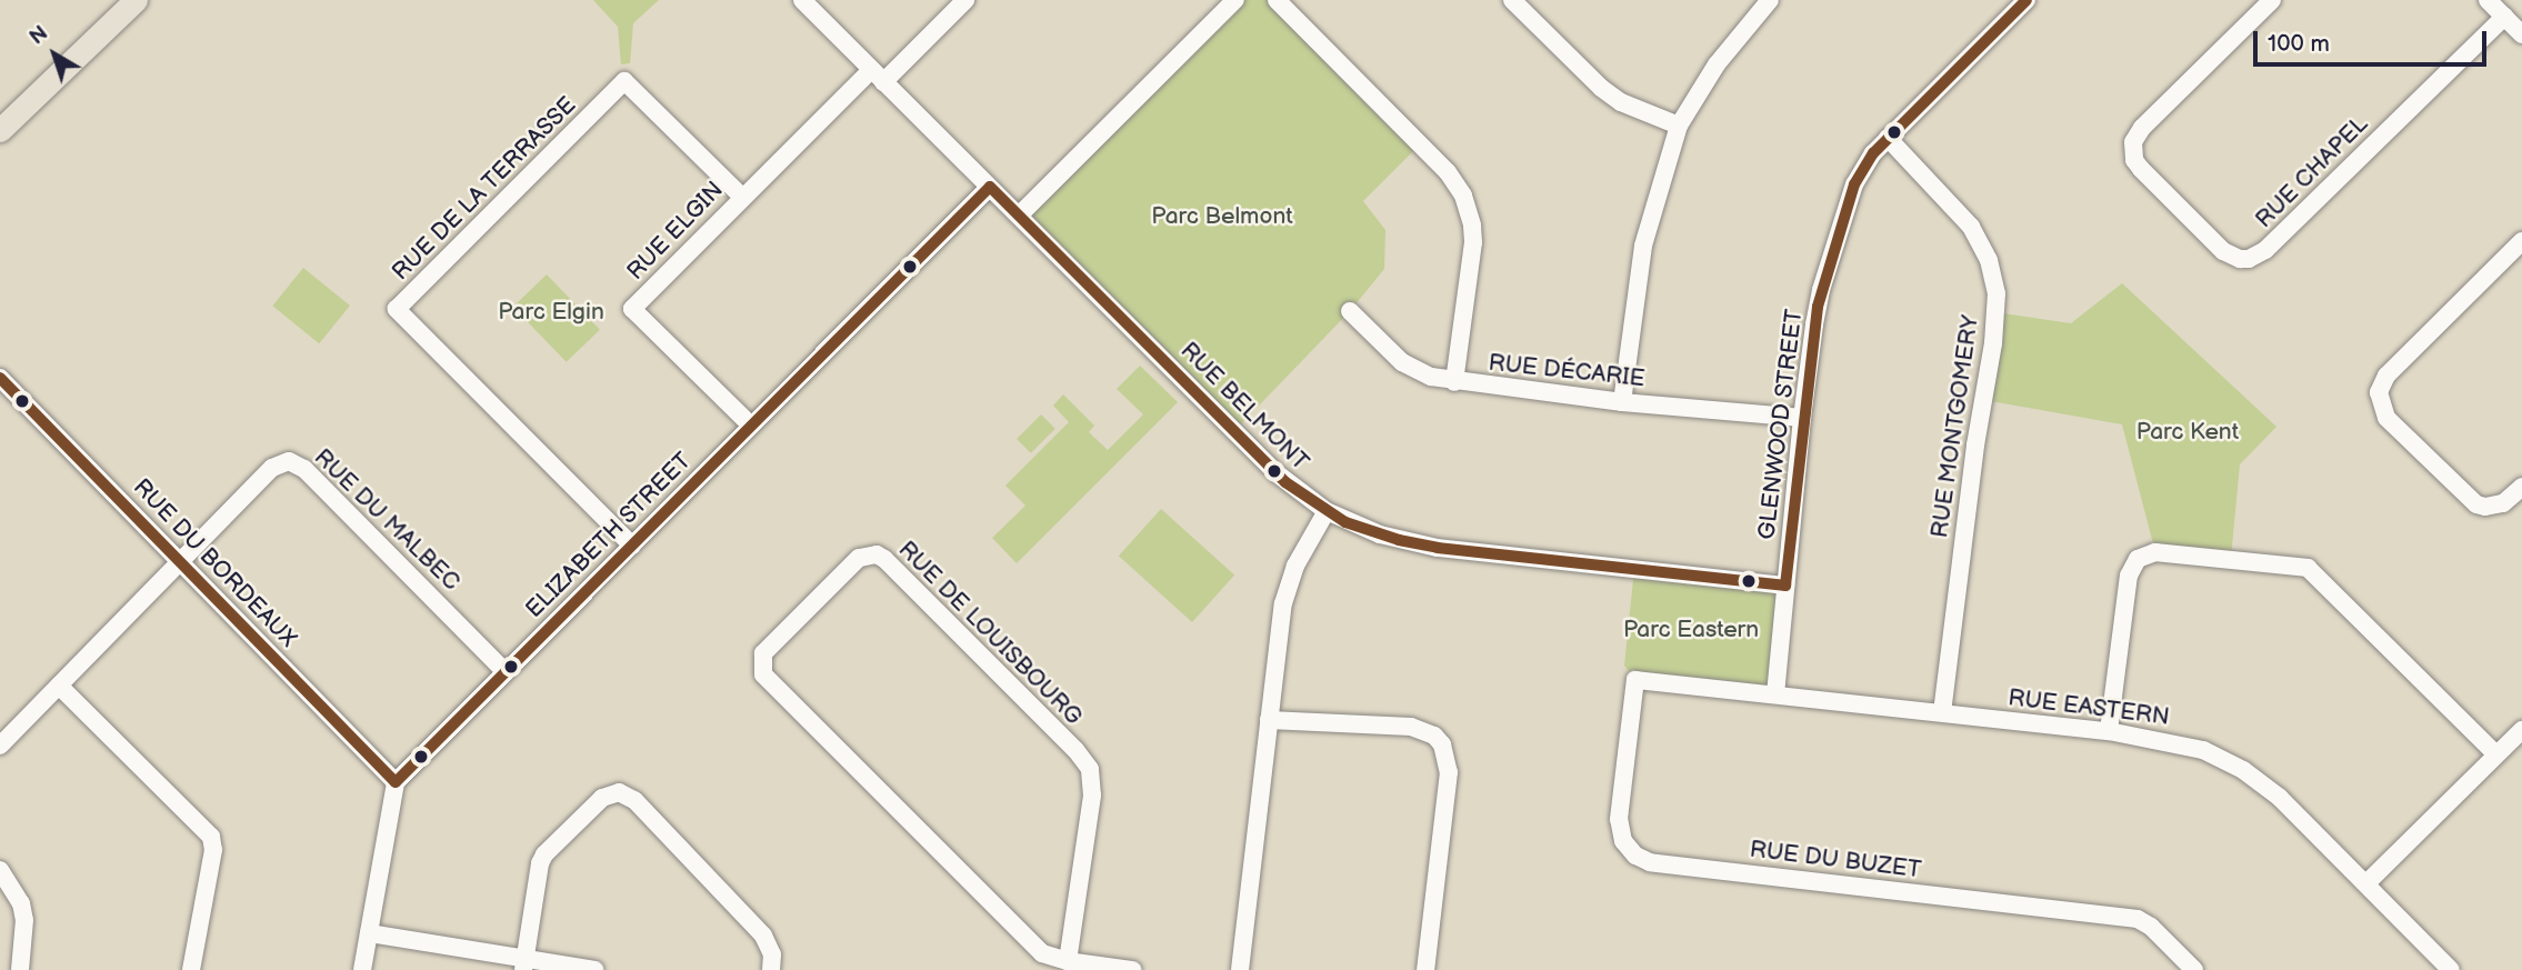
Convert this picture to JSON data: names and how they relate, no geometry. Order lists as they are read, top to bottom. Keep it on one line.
{"streets":{"street":["RUE CHAPEL","RUE DE LA TERRASSE","RUE ELGIN","RUE DÉCARIE","RUE BELMONT","GLENWOOD STREET","RUE MONTGOMERY","RUE DU MALBEC","ELIZABETH STREET","RUE DU BORDEAUX","RUE DE LOUISBOURG","RUE EASTERN","RUE DU BUZET"]},"crossings":[["RUE DE LA TERRASSE","RUE ELGIN"],["RUE DE LA TERRASSE","ELIZABETH STREET"],["RUE ELGIN","RUE BELMONT"],["RUE ELGIN","ELIZABETH STREET"],["RUE DÉCARIE","GLENWOOD STREET"],["RUE BELMONT","GLENWOOD STREET"],["RUE BELMONT","ELIZABETH STREET"],["GLENWOOD STREET","RUE MONTGOMERY"],["GLENWOOD STREET","RUE EASTERN"],["RUE MONTGOMERY","RUE EASTERN"],["RUE DU MALBEC","ELIZABETH STREET"],["RUE DU MALBEC","RUE DU BORDEAUX"],["ELIZABETH STREET","RUE DU BORDEAUX"],["RUE EASTERN","RUE DU BUZET"]],"parks":["Parc Belmont","Parc Elgin","Parc Kent","Parc Eastern"],"scale_bar":"100 m","north":"top left"}
